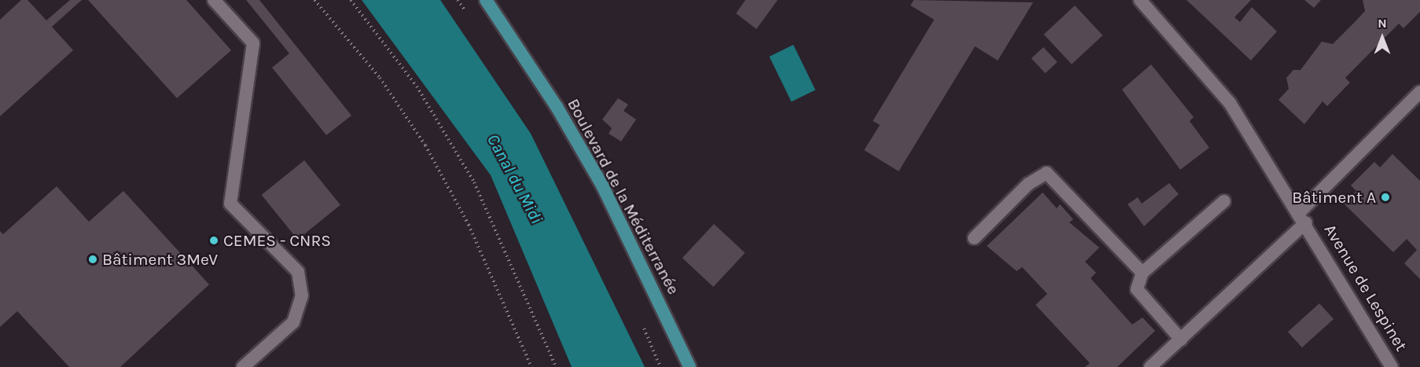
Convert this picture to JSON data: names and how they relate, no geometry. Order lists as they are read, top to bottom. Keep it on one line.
{"streets":{"main road":["Boulevard de la Méditerranée"],"street":["Avenue de Lespinet"]},"water":["Canal du Midi"],"places":["Bâtiment A","CEMES - CNRS","Bâtiment 3MeV"],"north":"top"}
